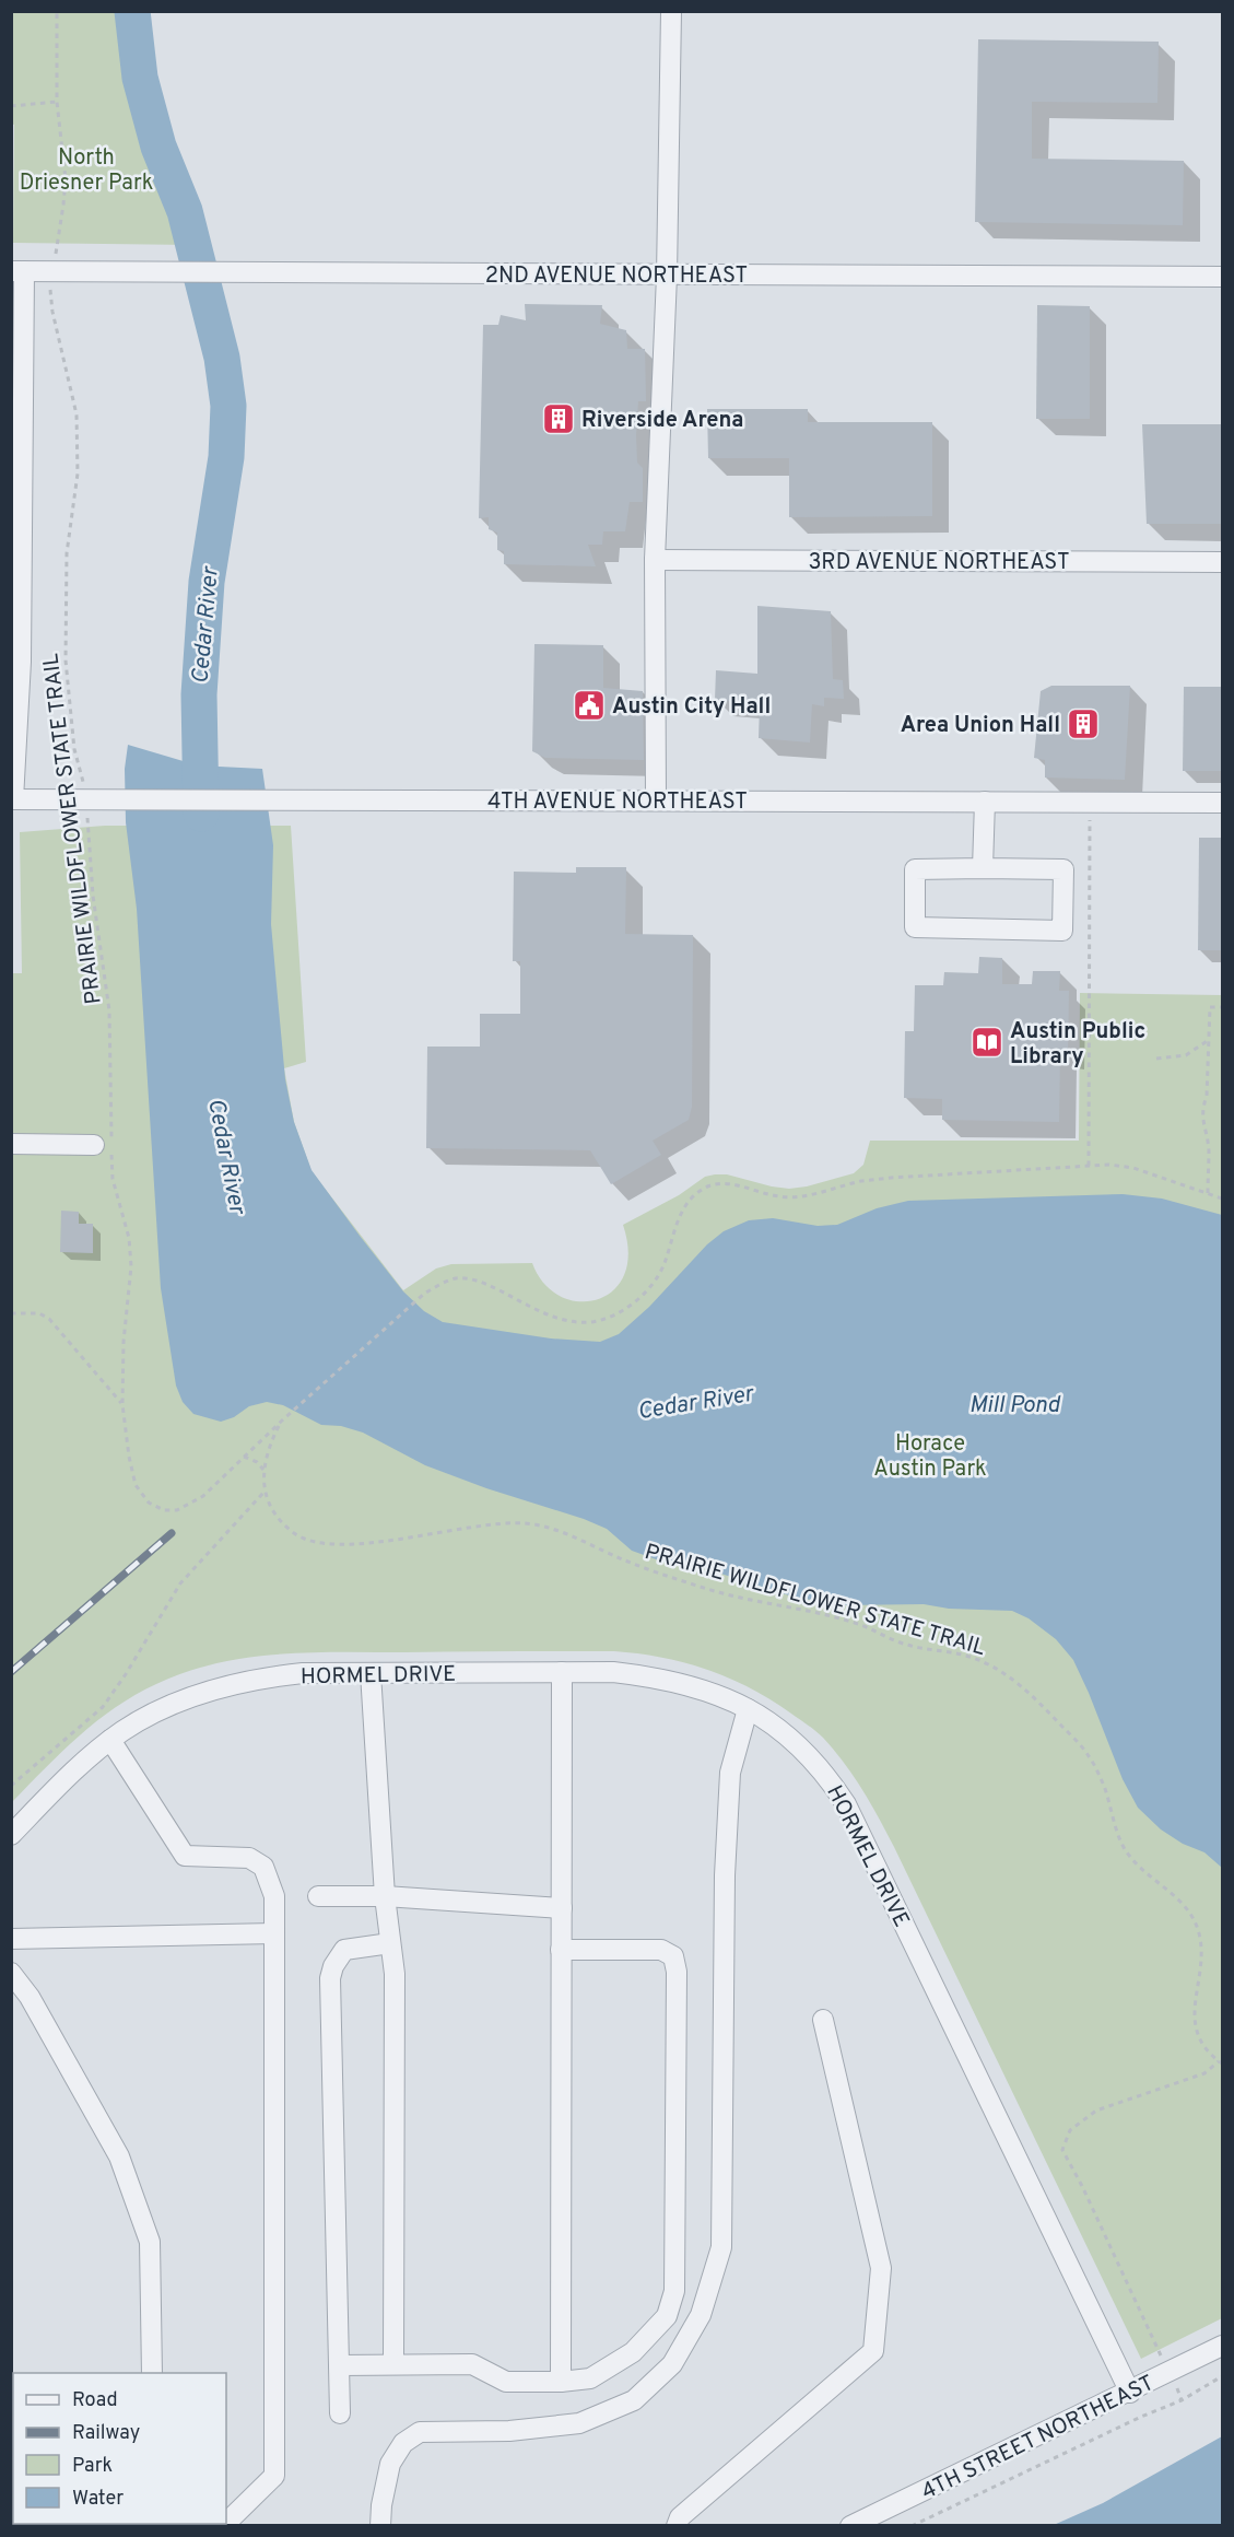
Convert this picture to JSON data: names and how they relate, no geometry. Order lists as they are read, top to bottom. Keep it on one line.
{"streets":{"street":["2ND AVENUE NORTHEAST","3RD AVENUE NORTHEAST","4TH AVENUE NORTHEAST","HORMEL DRIVE","4TH STREET NORTHEAST"],"path":["PRAIRIE WILDFLOWER STATE TRAIL"]},"crossings":[["2ND AVENUE NORTHEAST","PRAIRIE WILDFLOWER STATE TRAIL"],["4TH AVENUE NORTHEAST","PRAIRIE WILDFLOWER STATE TRAIL"],["HORMEL DRIVE","4TH STREET NORTHEAST"]],"water":["Cedar River","Mill Pond"],"parks":["North Driesner Park","Horace Austin Park"],"places":{"building":["Riverside Arena","Area Union Hall"],"public building":["Austin City Hall"],"library":["Austin Public Library"]},"legend":["Road","Railway","Park","Water"]}
